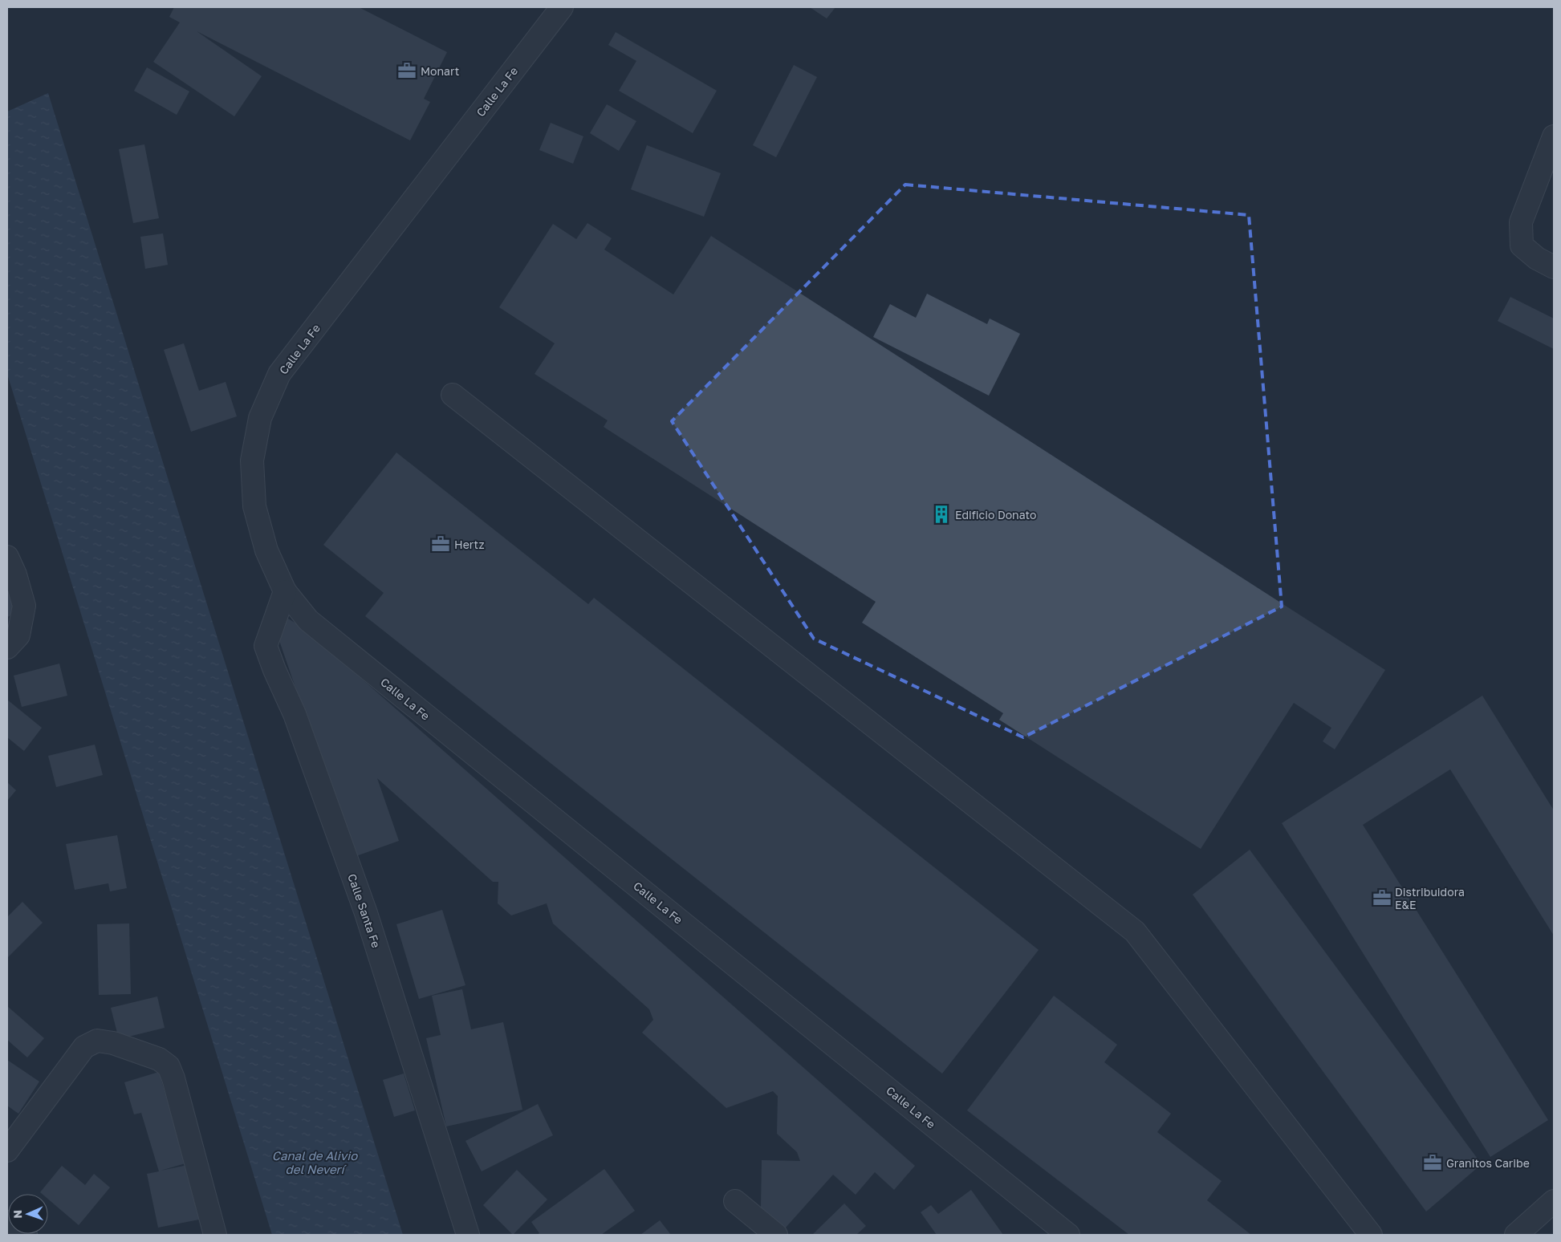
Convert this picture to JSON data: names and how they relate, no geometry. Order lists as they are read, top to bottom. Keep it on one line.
{"streets":{"street":["Calle La Fe","Calle Santa Fe"]},"crossings":[["Calle La Fe","Calle Santa Fe"]],"water":["Canal de Alivio del Neverí"],"places":{"office":["Monart","Hertz","Distribuidora E&E","Granitos Caribe"],"building":["Edificio Donato"]},"north":"left"}
